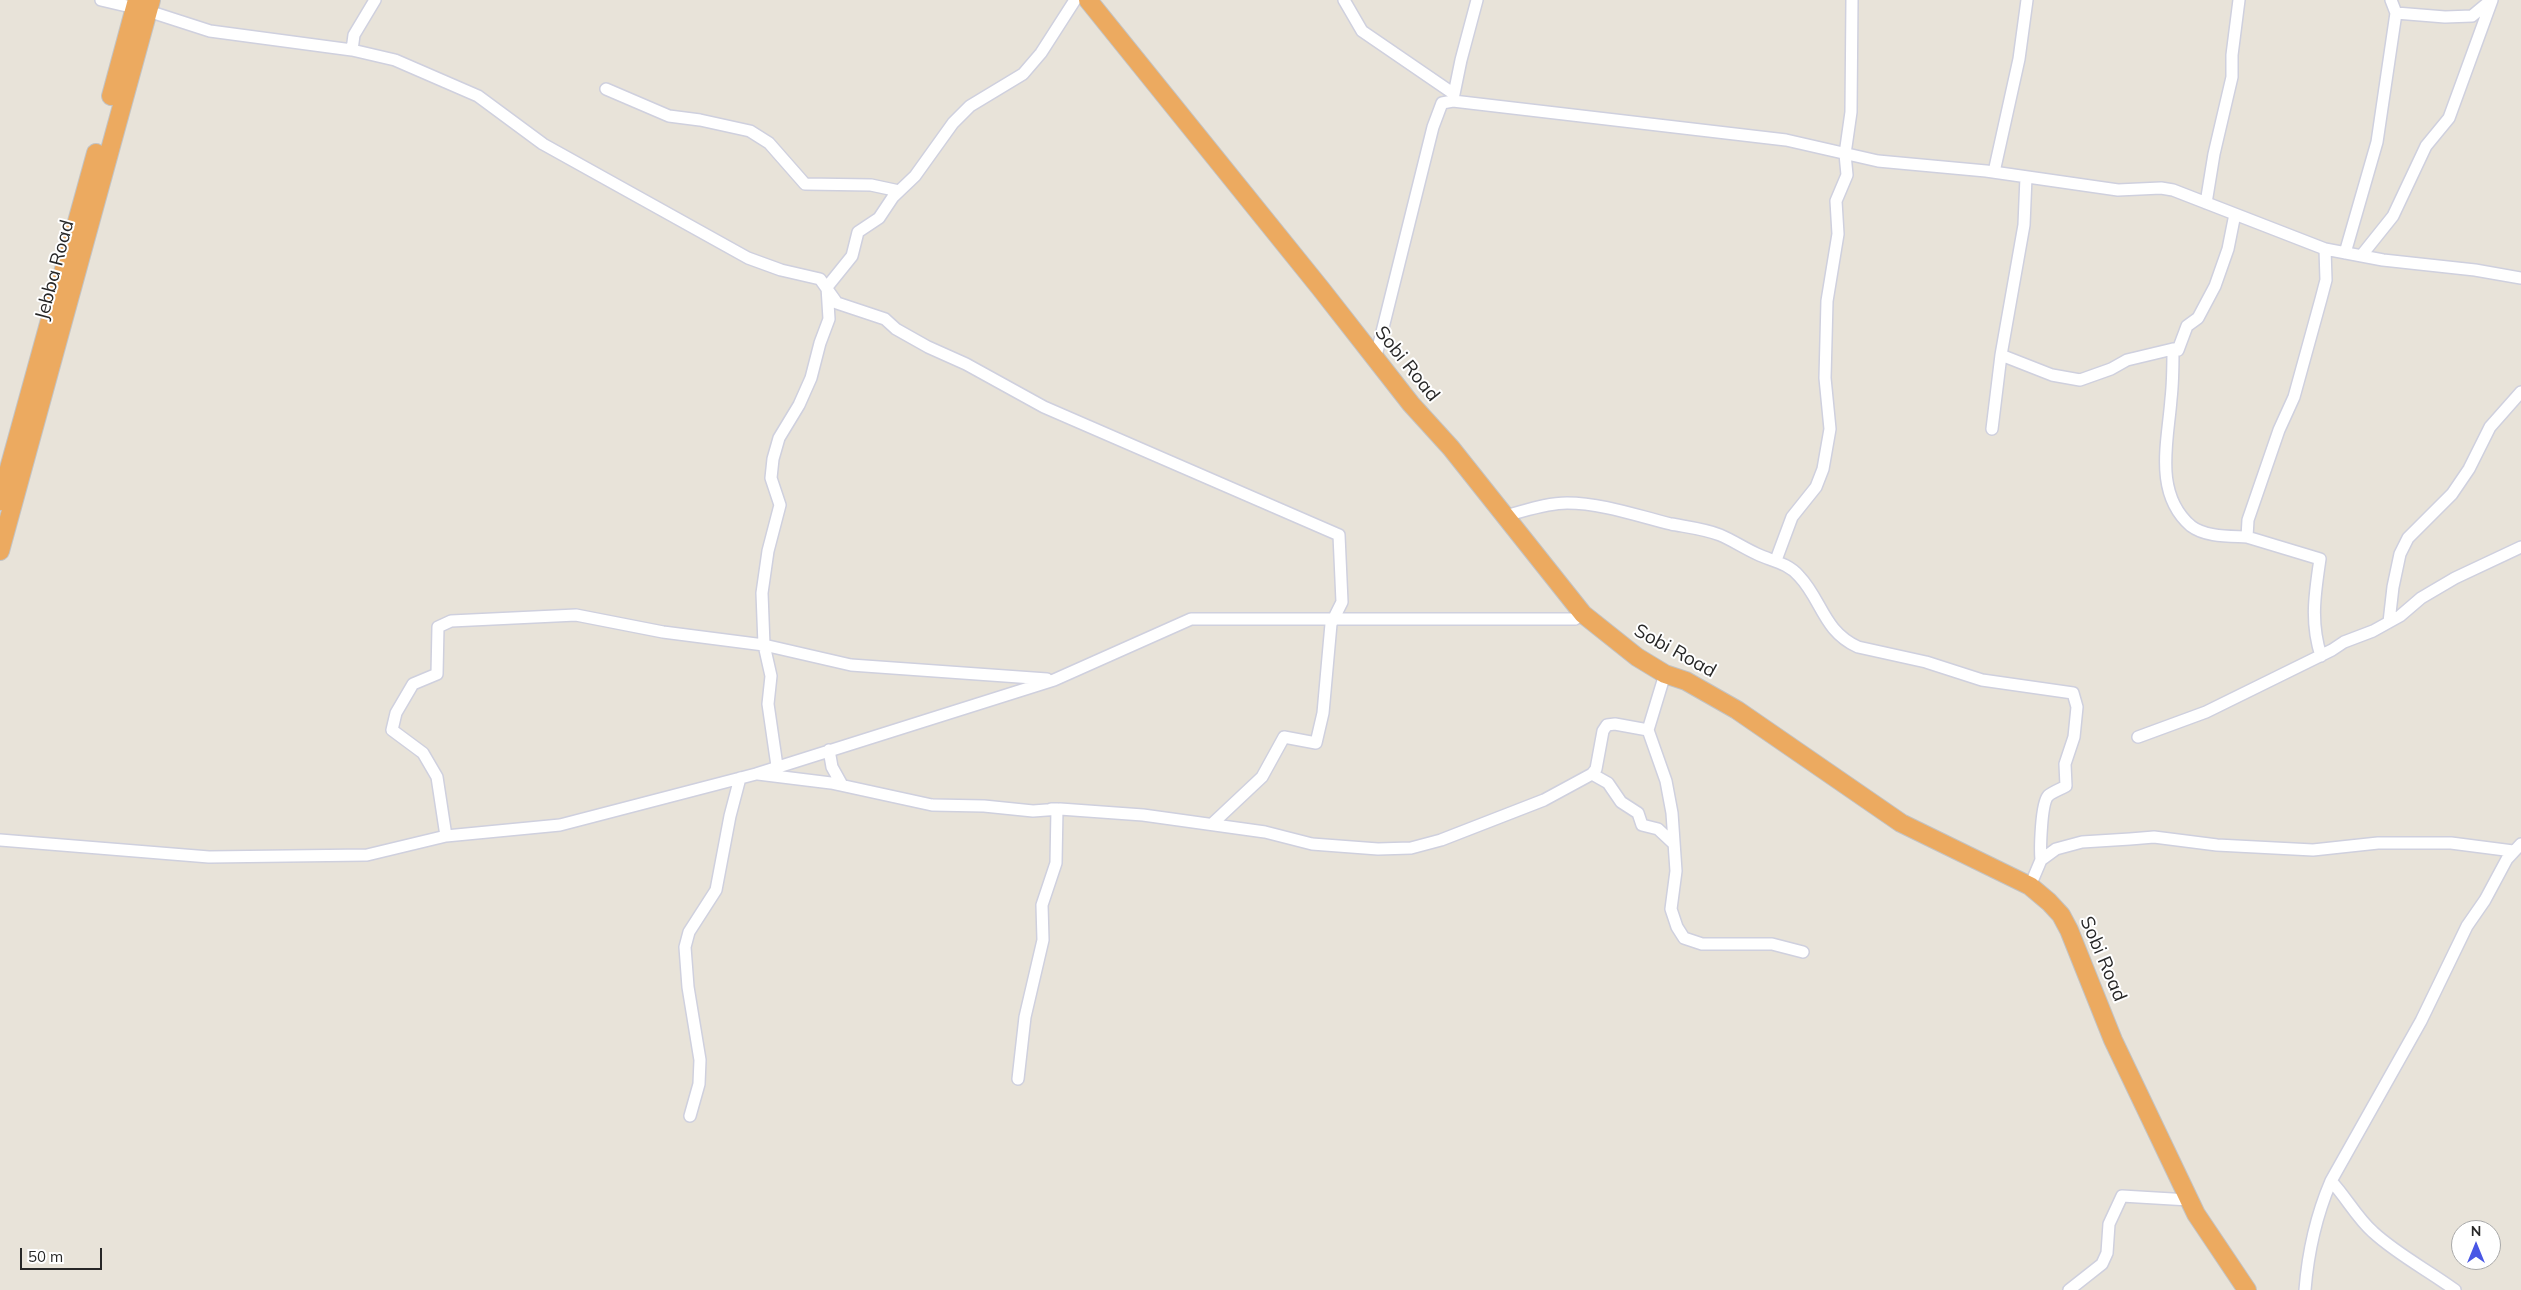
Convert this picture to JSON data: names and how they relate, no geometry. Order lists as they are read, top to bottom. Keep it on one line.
{"streets":{"highway":["Jebba Road","Sobi Road"]},"scale_bar":"50 m","north":"top"}
